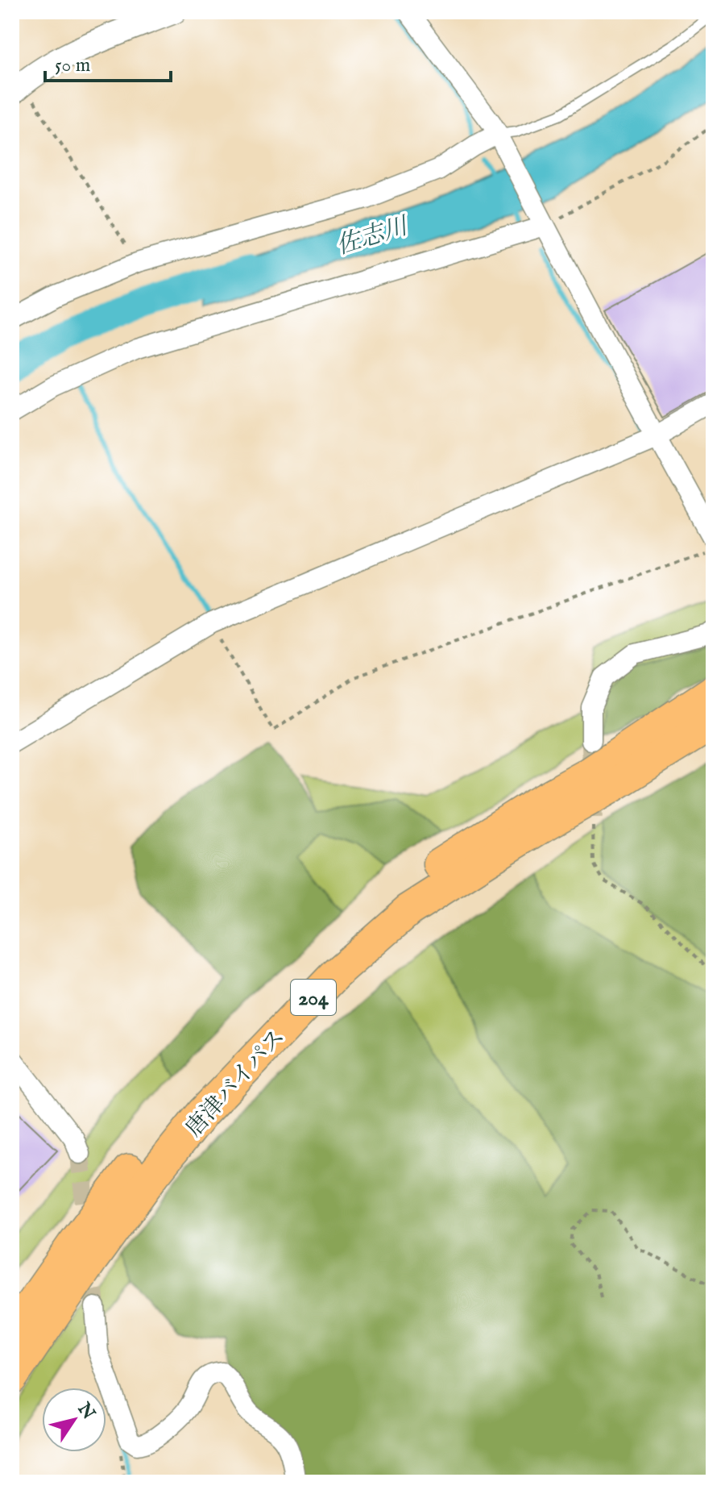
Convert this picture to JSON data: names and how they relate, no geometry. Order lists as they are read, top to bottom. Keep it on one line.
{"streets":{"highway":["204","唐津バイパス"]},"water":["佐志川"],"scale_bar":"50 m","north":"top right"}
